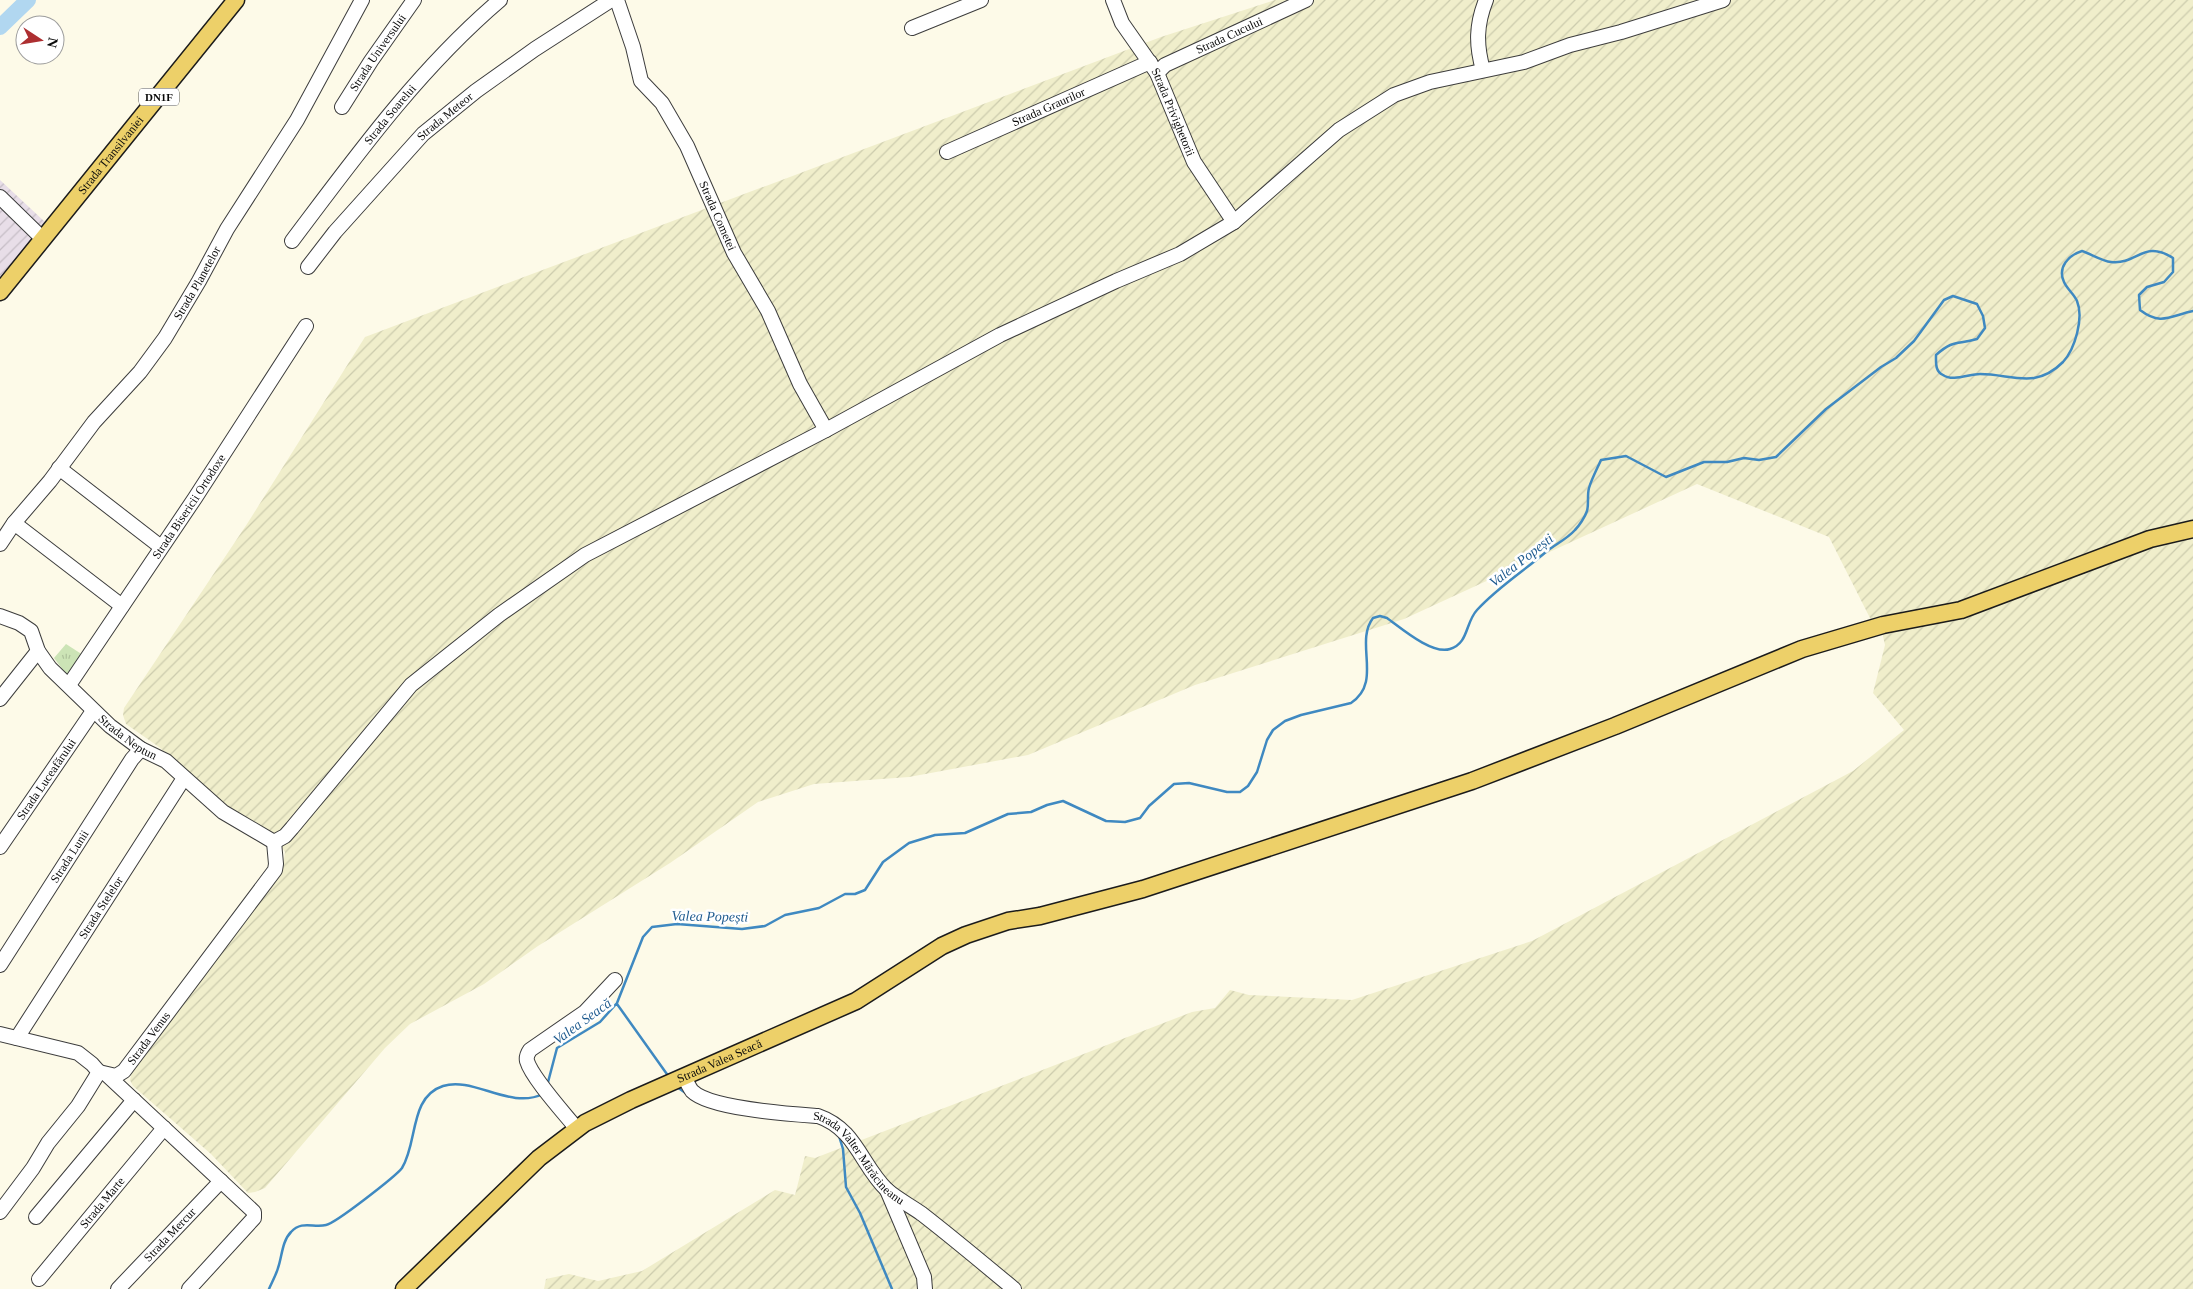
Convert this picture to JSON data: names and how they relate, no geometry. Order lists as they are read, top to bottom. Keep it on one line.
{"streets":{"main road":["DN1F","Strada Transilvaniei","Strada Valea Seacă"],"street":["Strada Cucului","Strada Universului","Strada Graurilor","Strada Privighetorii","Strada Soarelui","Strada Meteor","Strada Cometei","Strada Planetelor","Strada Bisericii Ortodoxe","Strada Neptun","Strada Luceafărului","Strada Lunii","Strada Stelelor","Strada Venus","Strada Valter Mărăcineanu","Strada Marte","Strada Mercur"]},"crossings":[["Strada Cucului","Strada Graurilor"],["Strada Cucului","Strada Privighetorii"],["DN1F","Strada Transilvaniei"],["Strada Graurilor","Strada Privighetorii"],["Strada Bisericii Ortodoxe","Strada Neptun"],["Strada Neptun","Strada Luceafărului"],["Strada Neptun","Strada Lunii"],["Strada Neptun","Strada Stelelor"],["Strada Neptun","Strada Venus"],["Strada Valea Seacă","Strada Valter Mărăcineanu"]],"water":["Valea Popești","Valea Seacă"],"north":"right"}
